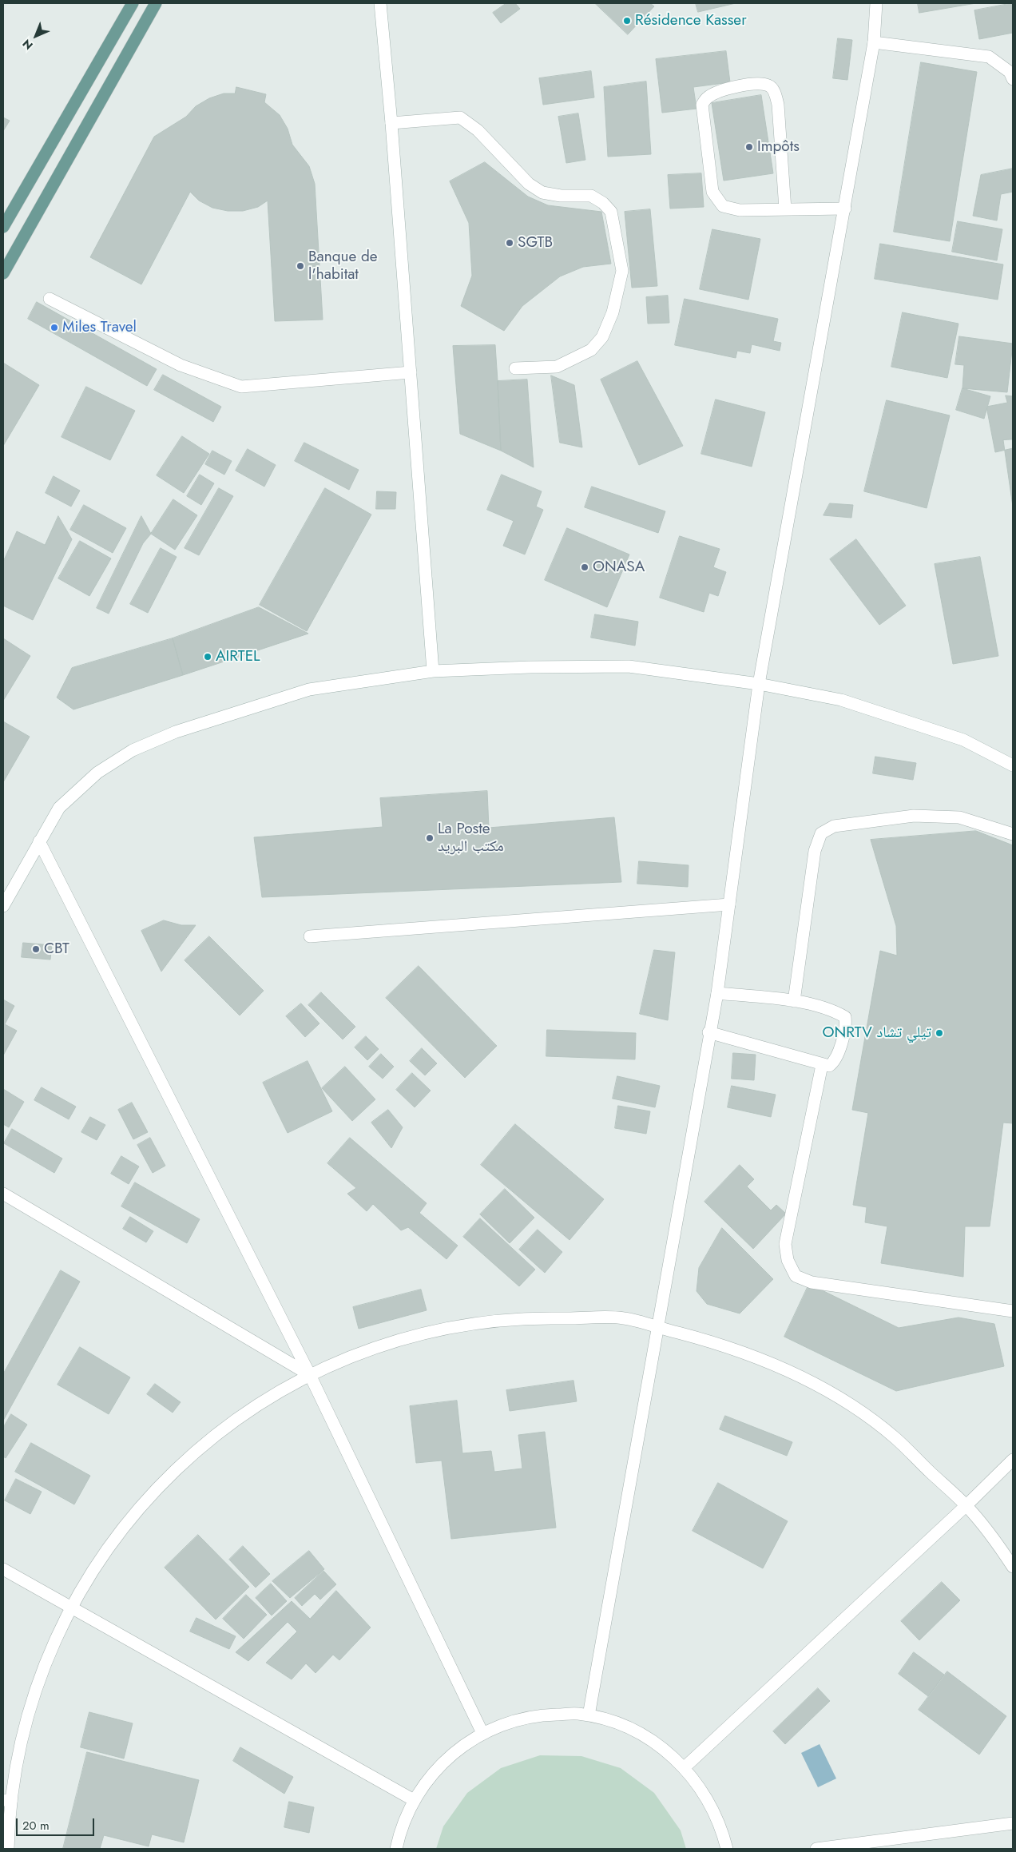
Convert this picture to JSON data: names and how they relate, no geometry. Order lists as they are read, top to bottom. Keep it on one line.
{"places":["Résidence Kasser","Impôts","SGTB","Banque de l'habitat","Miles Travel","ONASA","AIRTEL","La Poste مكتب البريد","CBT","ONRTV تيلي تشاد"],"scale_bar":"20 m","north":"bottom left"}
